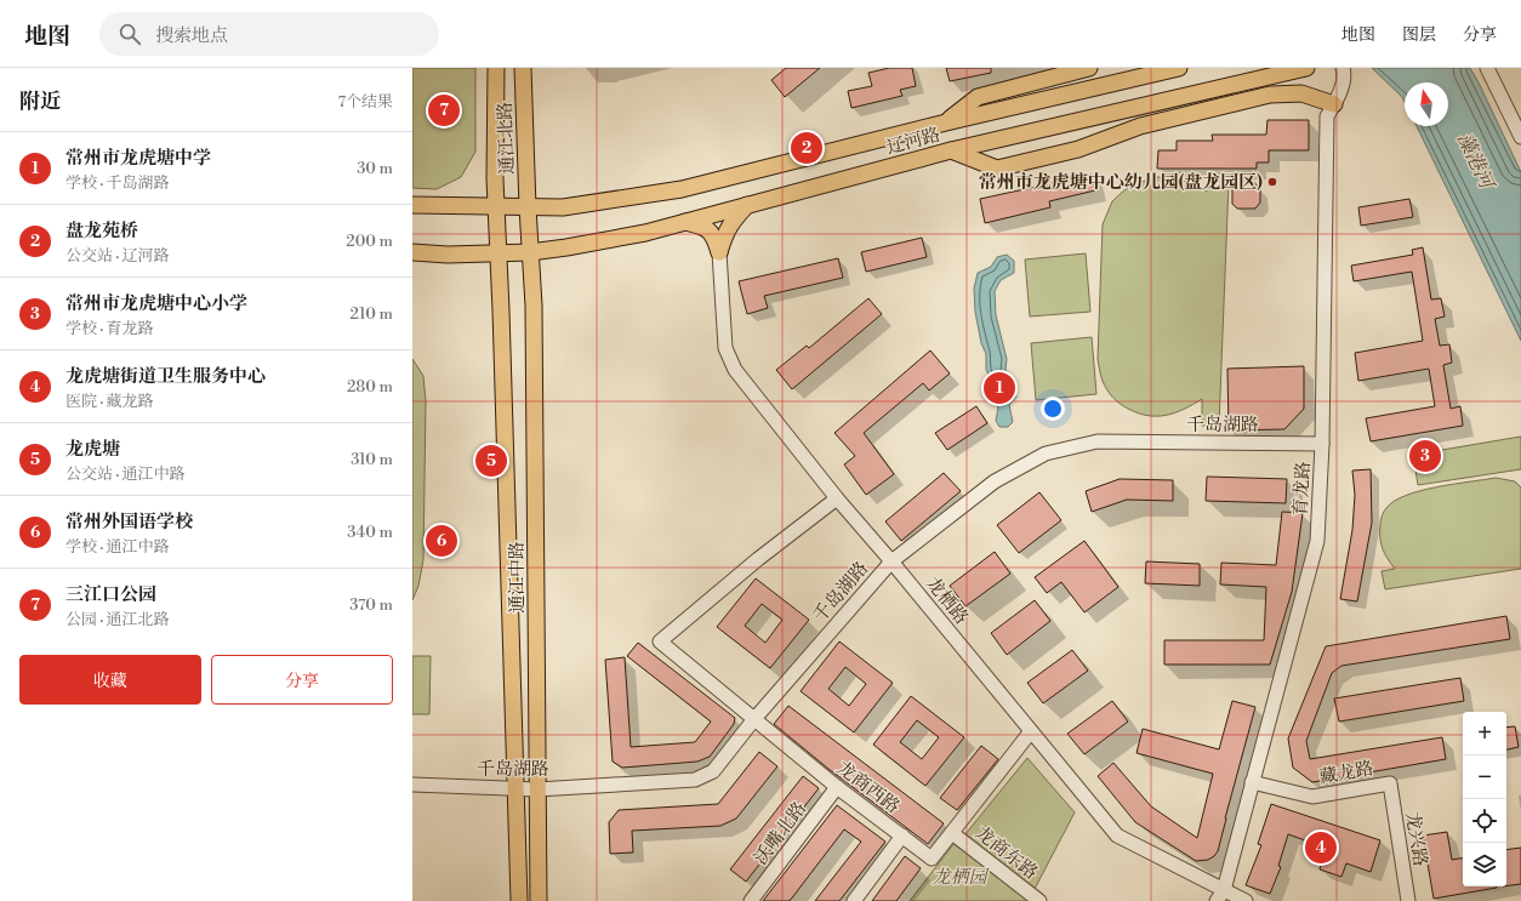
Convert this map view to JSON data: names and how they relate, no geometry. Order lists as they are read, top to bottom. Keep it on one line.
{"streets":{"main road":["通江北路","辽河路","通江中路"],"street":["千岛湖路","育龙路","龙栖路","藏龙路","龙商西路","沃嘴北路","龙兴路","龙商东路"]},"crossings":[["通江北路","辽河路"],["通江北路","通江中路"],["辽河路","通江中路"],["千岛湖路","育龙路"],["千岛湖路","通江中路"],["千岛湖路","龙栖路"],["千岛湖路","龙商西路"],["育龙路","龙栖路"],["育龙路","藏龙路"],["龙栖路","龙商西路"],["藏龙路","龙兴路"],["龙商西路","沃嘴北路"],["龙商西路","龙商东路"]],"water":["藻港河"],"parks":["龙栖园"],"places":["常州市龙虎塘中心幼儿园(盘龙园区)"],"north":"top","page":{"header":"地图","search":"搜索地点","nav":["地图","图层","分享"],"heading":["附近","7个结果"],"pins":["7","2","1","3","5","6","4"],"list":[{"mark":"1","name":"常州市龙虎塘中学","note":"学校 · 千岛湖路","value":"30 m"},{"mark":"2","name":"盘龙苑桥","note":"公交站 · 辽河路","value":"200 m"},{"mark":"3","name":"常州市龙虎塘中心小学","note":"学校 · 育龙路","value":"210 m"},{"mark":"4","name":"龙虎塘街道卫生服务中心","note":"医院 · 藏龙路","value":"280 m"},{"mark":"5","name":"龙虎塘","note":"公交站 · 通江中路","value":"310 m"},{"mark":"6","name":"常州外国语学校","note":"学校 · 通江中路","value":"340 m"},{"mark":"7","name":"三江口公园","note":"公园 · 通江北路","value":"370 m"}],"buttons":["收藏","分享"],"map_buttons":["+","−"]}}
